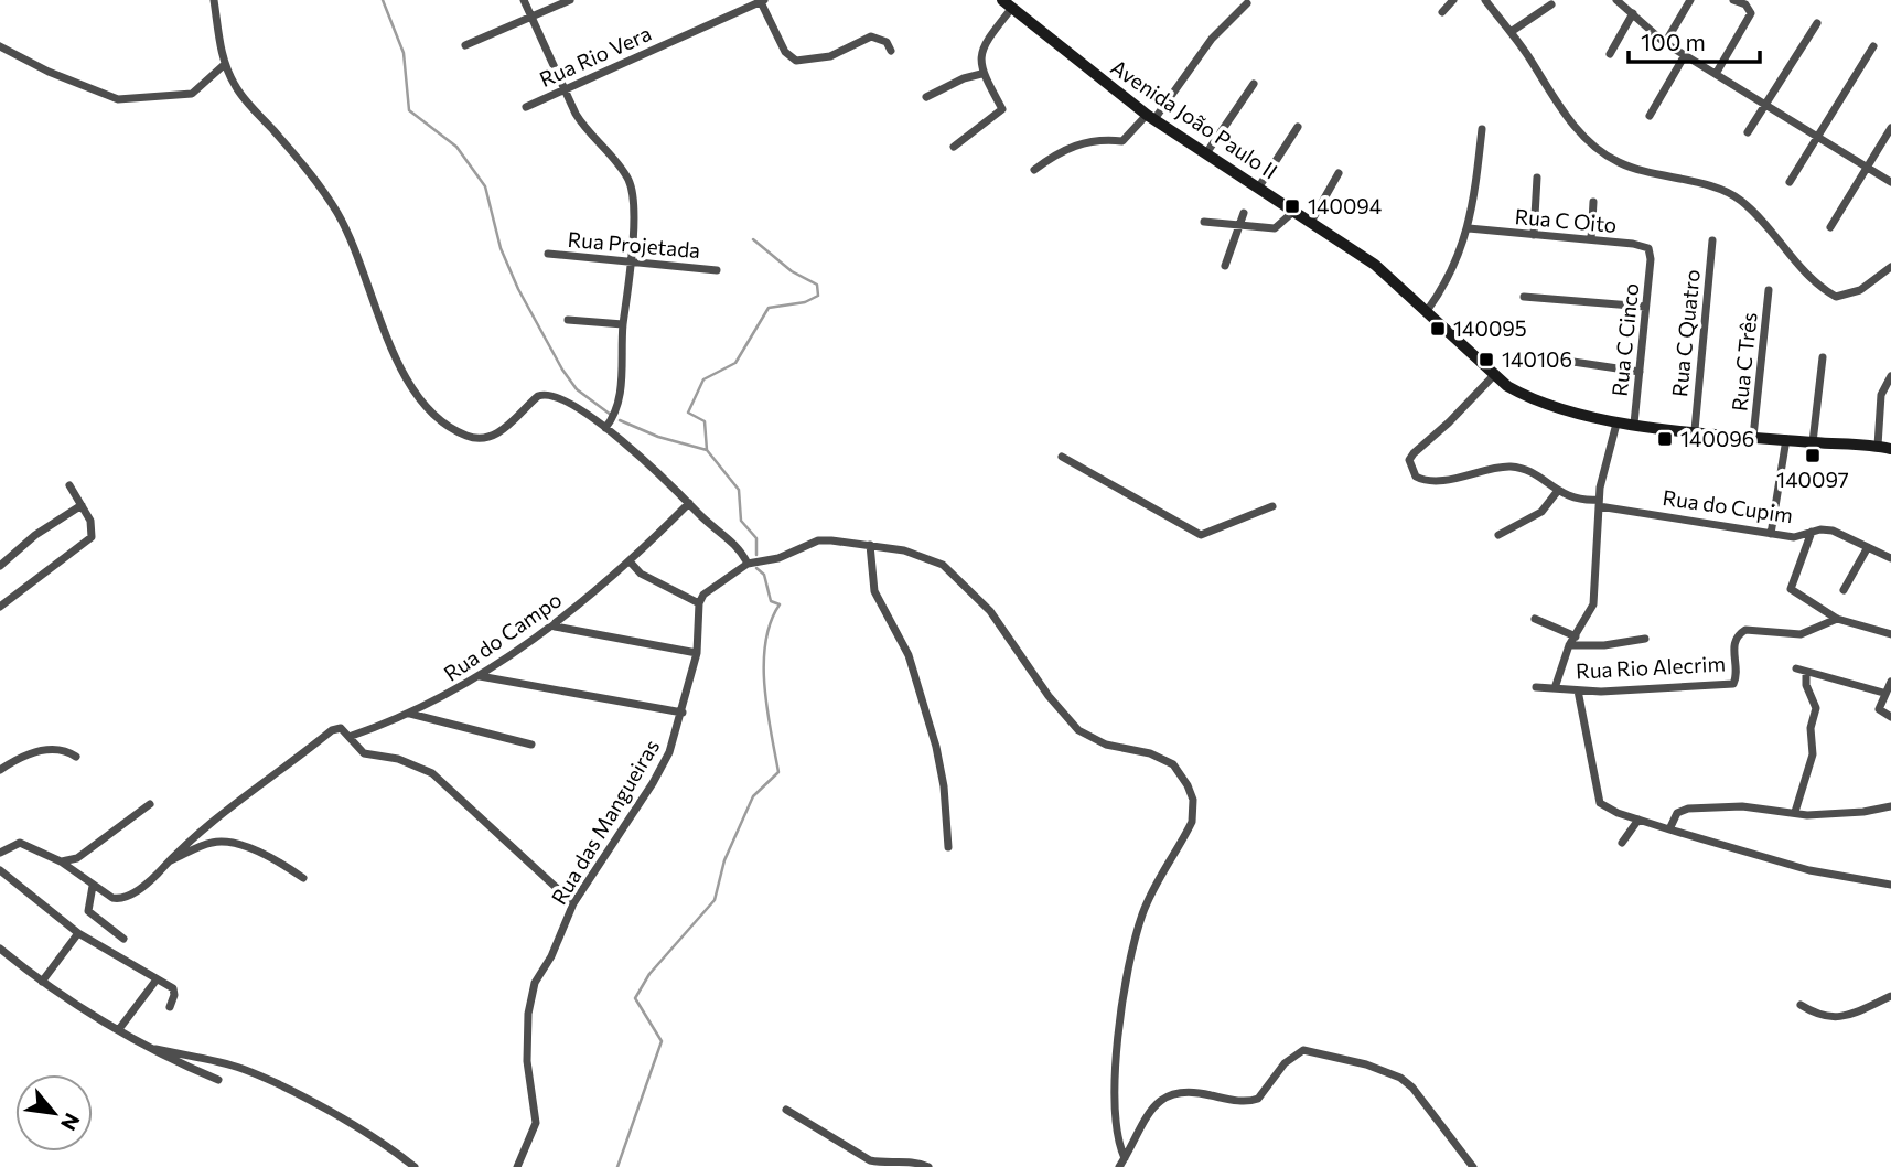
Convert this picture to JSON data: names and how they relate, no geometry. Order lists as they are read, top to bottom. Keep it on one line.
{"streets":{"main road":["Avenida João Paulo II"],"street":["Rua Rio Vera","Rua C Oito","Rua Projetada","Rua C Quatro","Rua C Cinco","Rua C Três","Rua do Cupim","Rua do Campo","Rua Rio Alecrim","Rua das Mangueiras"]},"crossings":[["Avenida João Paulo II","Rua Rio Alecrim"],["Rua C Oito","Rua C Cinco"],["Rua do Cupim","Rua Rio Alecrim"]],"places":{"transit":["140094","140095","140106","140096","140097"]},"scale_bar":"100 m","north":"bottom right"}
